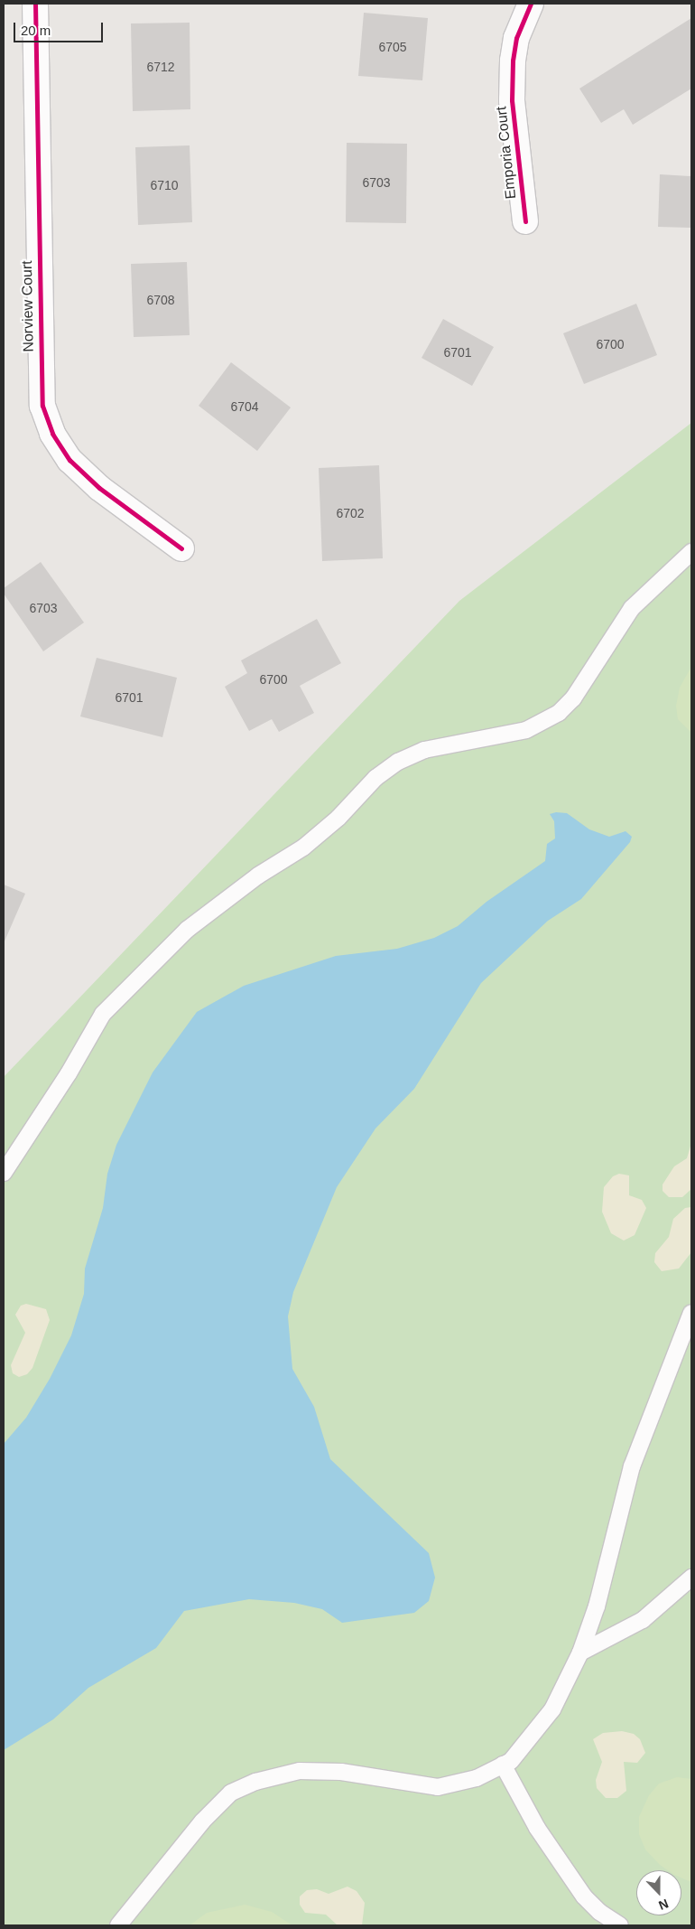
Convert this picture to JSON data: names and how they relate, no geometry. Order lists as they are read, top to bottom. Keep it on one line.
{"streets":{"street":["Emporia Court","Norview Court"]},"house_numbers":["6705","6712","6703","6710","6708","6700","6701","6704","6702","6703","6700","6701"],"scale_bar":"20 m","north":"bottom"}
